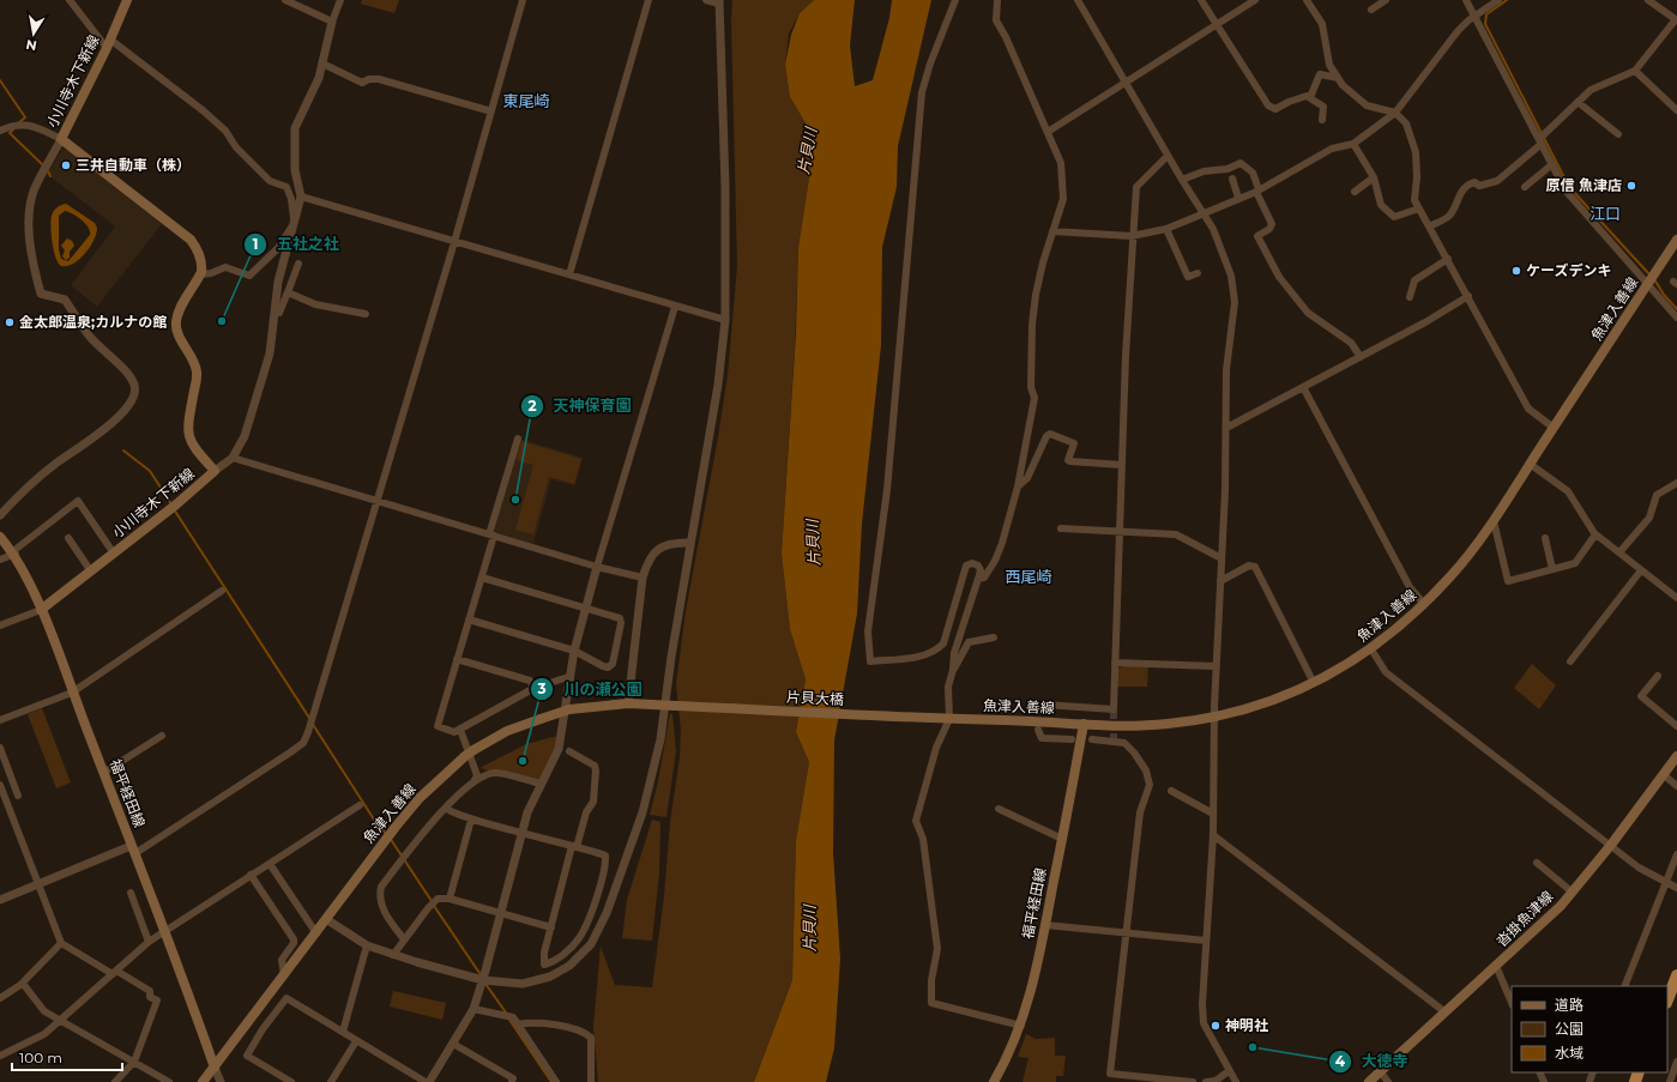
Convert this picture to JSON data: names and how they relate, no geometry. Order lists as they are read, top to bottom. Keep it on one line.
{"streets":{"main road":["小川寺木下新線","魚津入善線","片貝大橋","福平経田線","沓掛魚津線"]},"crossings":[["小川寺木下新線","福平経田線"],["魚津入善線","片貝大橋"],["魚津入善線","福平経田線"]],"districts":["東尾崎","江口","西尾崎"],"water":["片貝川"],"places":["三井自動車（株）","原信 魚津店","ケーズデンキ","五社之社","金太郎温泉;カルナの館","天神保育園","川の瀬公園","神明社","大徳寺"],"legend":["道路","公園","水域"],"scale_bar":"100 m","north":"bottom"}
